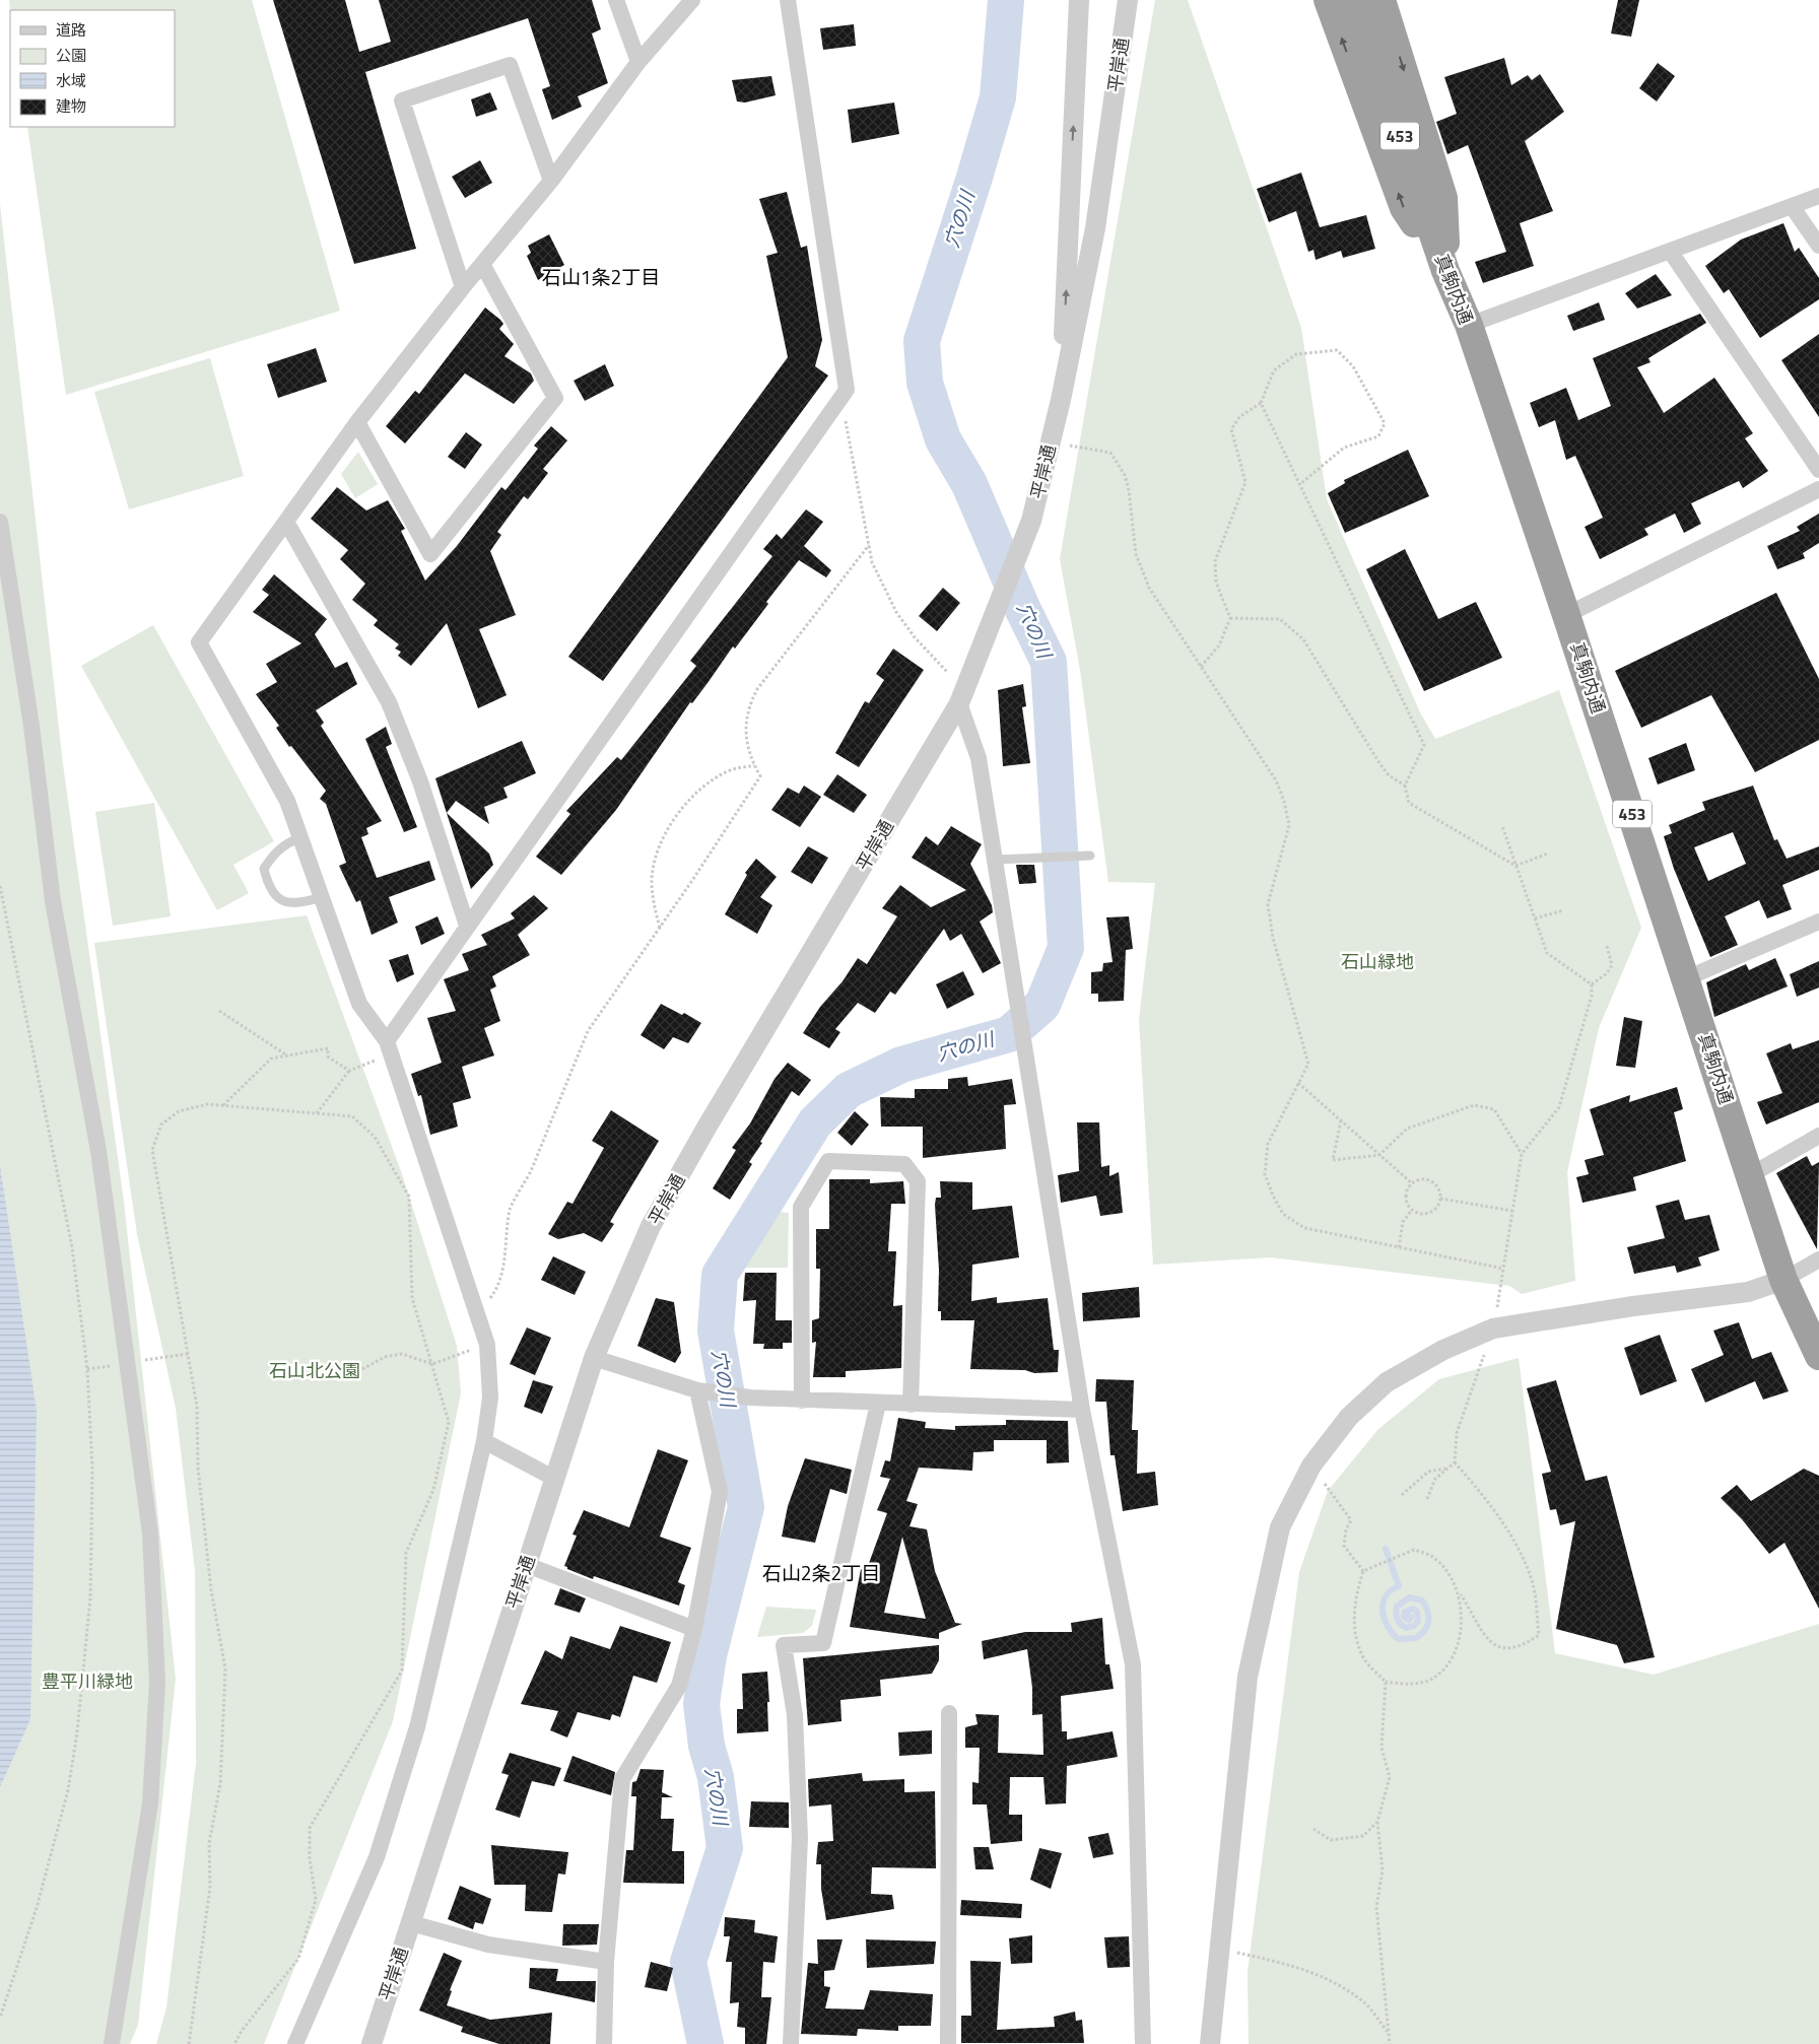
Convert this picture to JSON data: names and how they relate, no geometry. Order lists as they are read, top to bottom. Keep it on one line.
{"streets":{"highway":["453","真駒内通"],"street":["平岸通"]},"districts":["石山1条2丁目","石山2条2丁目"],"water":["穴の川"],"parks":["石山緑地","石山北公園","豊平川緑地"],"legend":["道路","公園","水域","建物"]}
